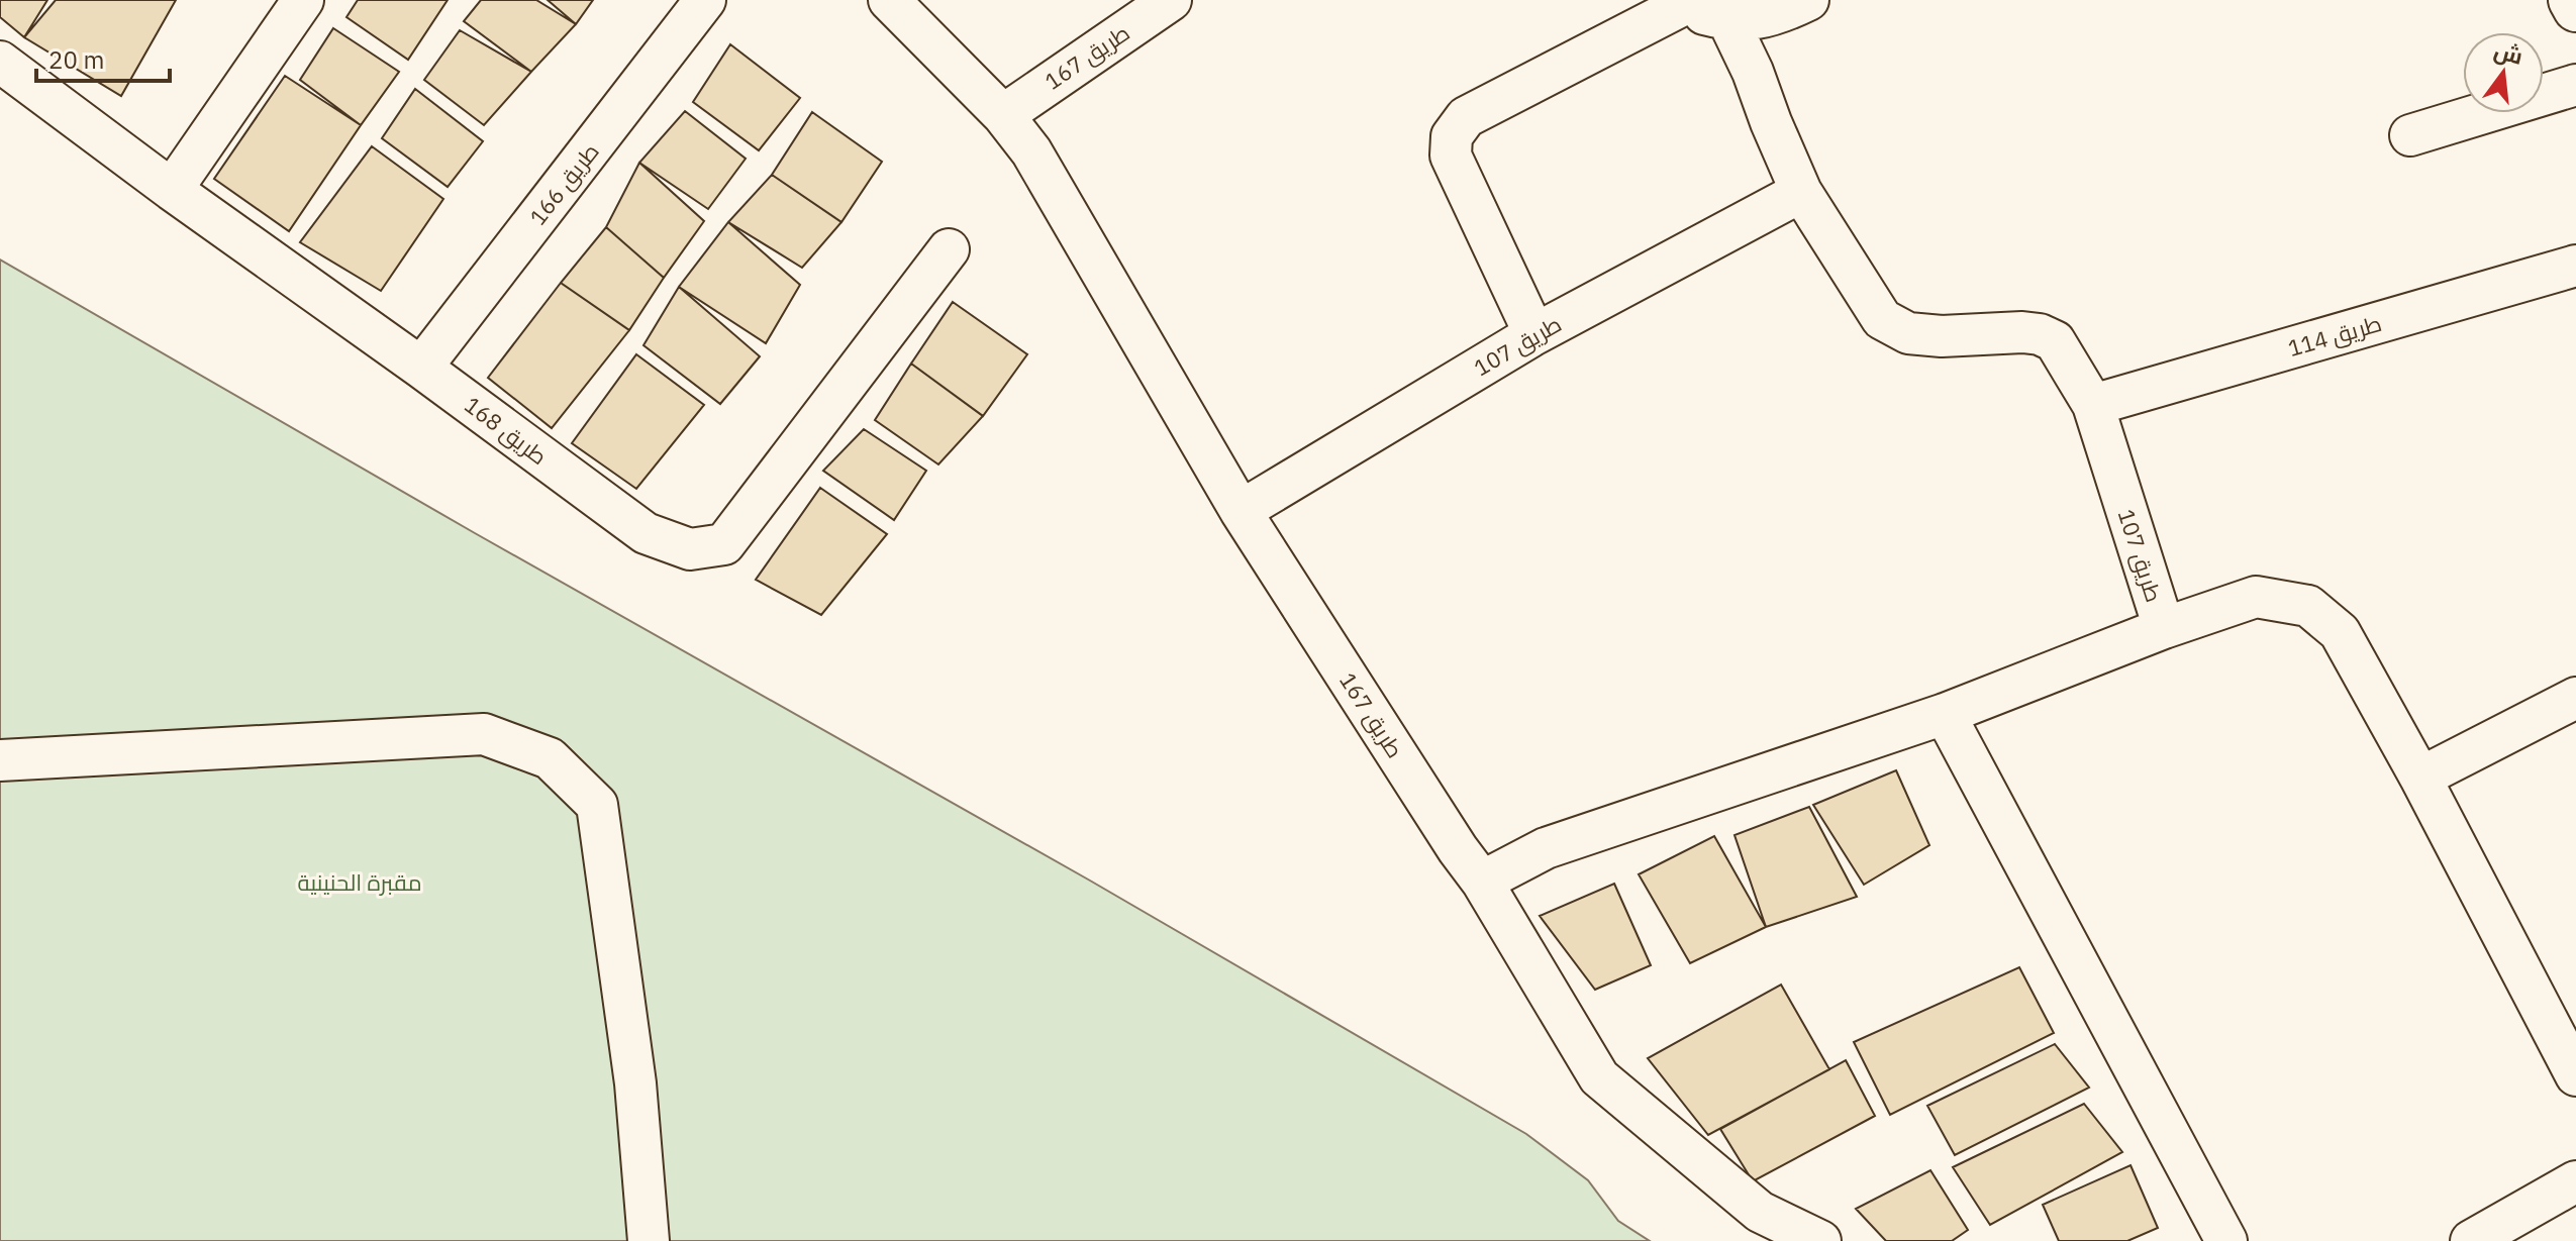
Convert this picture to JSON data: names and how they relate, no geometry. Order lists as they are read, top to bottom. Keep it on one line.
{"streets":{"street":["طريق 167","طريق 166","طريق 114","طريق 107","طريق 168"]},"crossings":[["طريق 167","طريق 107"],["طريق 166","طريق 168"],["طريق 114","طريق 107"]],"parks":["مقبرة الحنينية"],"scale_bar":"20 m","north":"top"}
